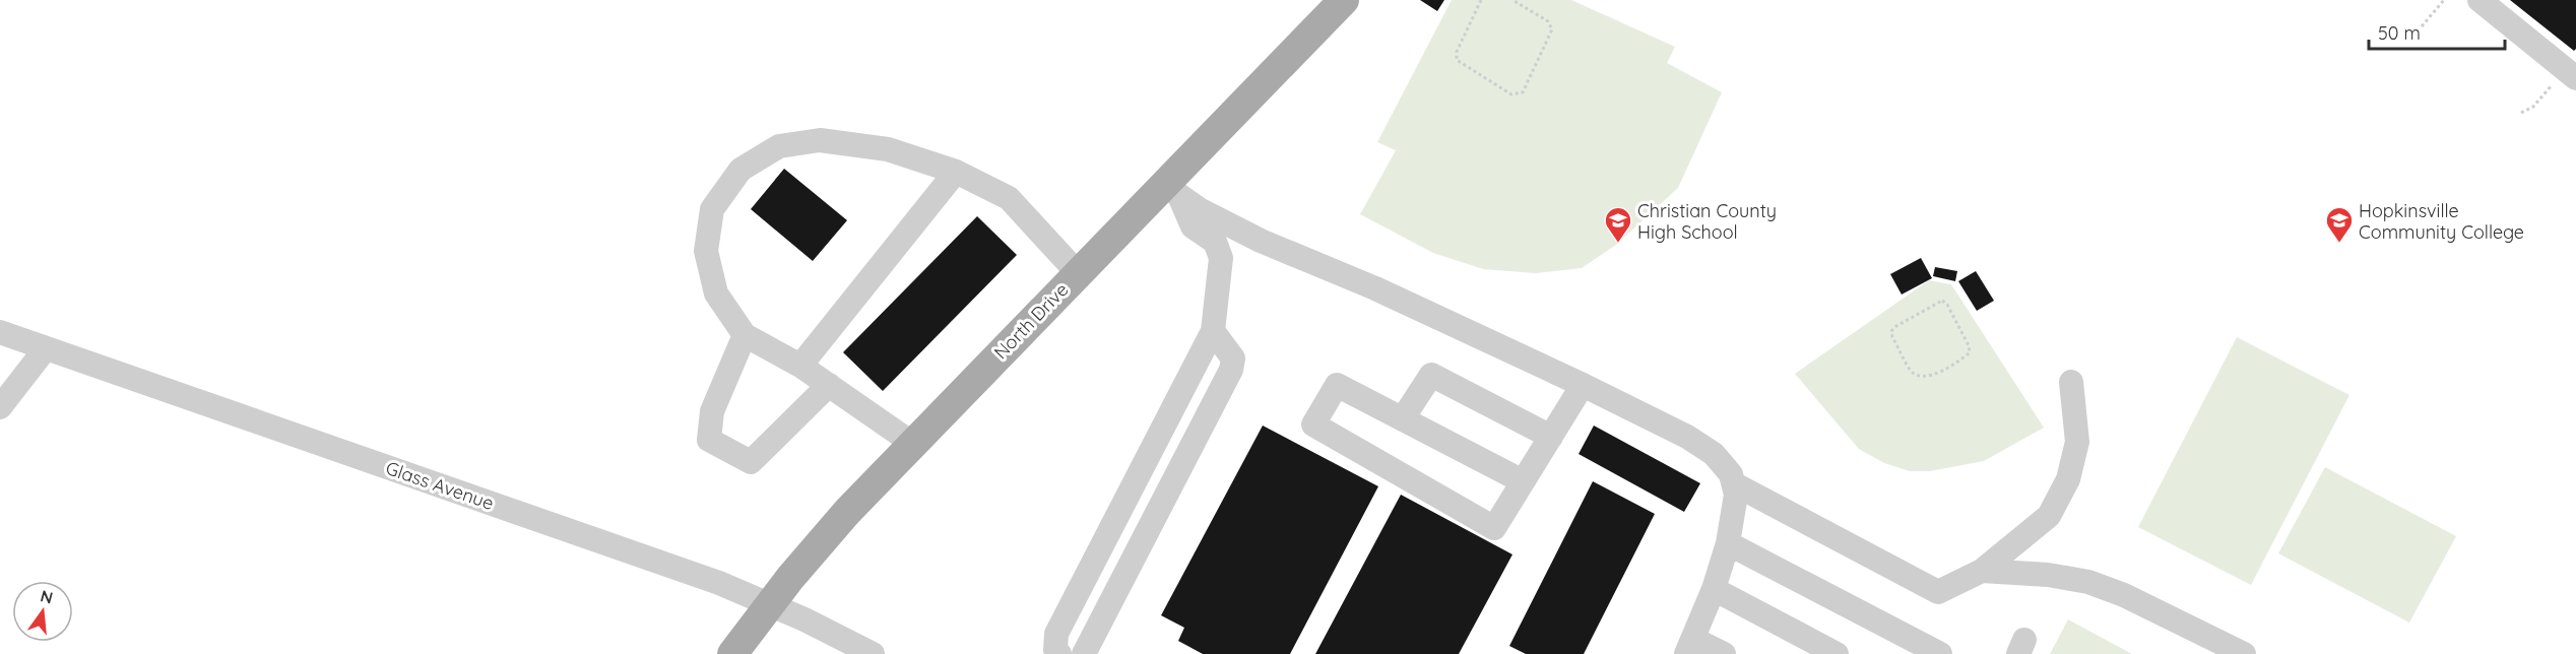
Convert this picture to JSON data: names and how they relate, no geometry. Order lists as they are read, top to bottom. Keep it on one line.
{"streets":{"main road":["North Drive"],"street":["Glass Avenue"]},"crossings":[["North Drive","Glass Avenue"]],"places":{"school or university":["Christian County High School","Hopkinsville Community College"]},"scale_bar":"50 m","north":"top"}
